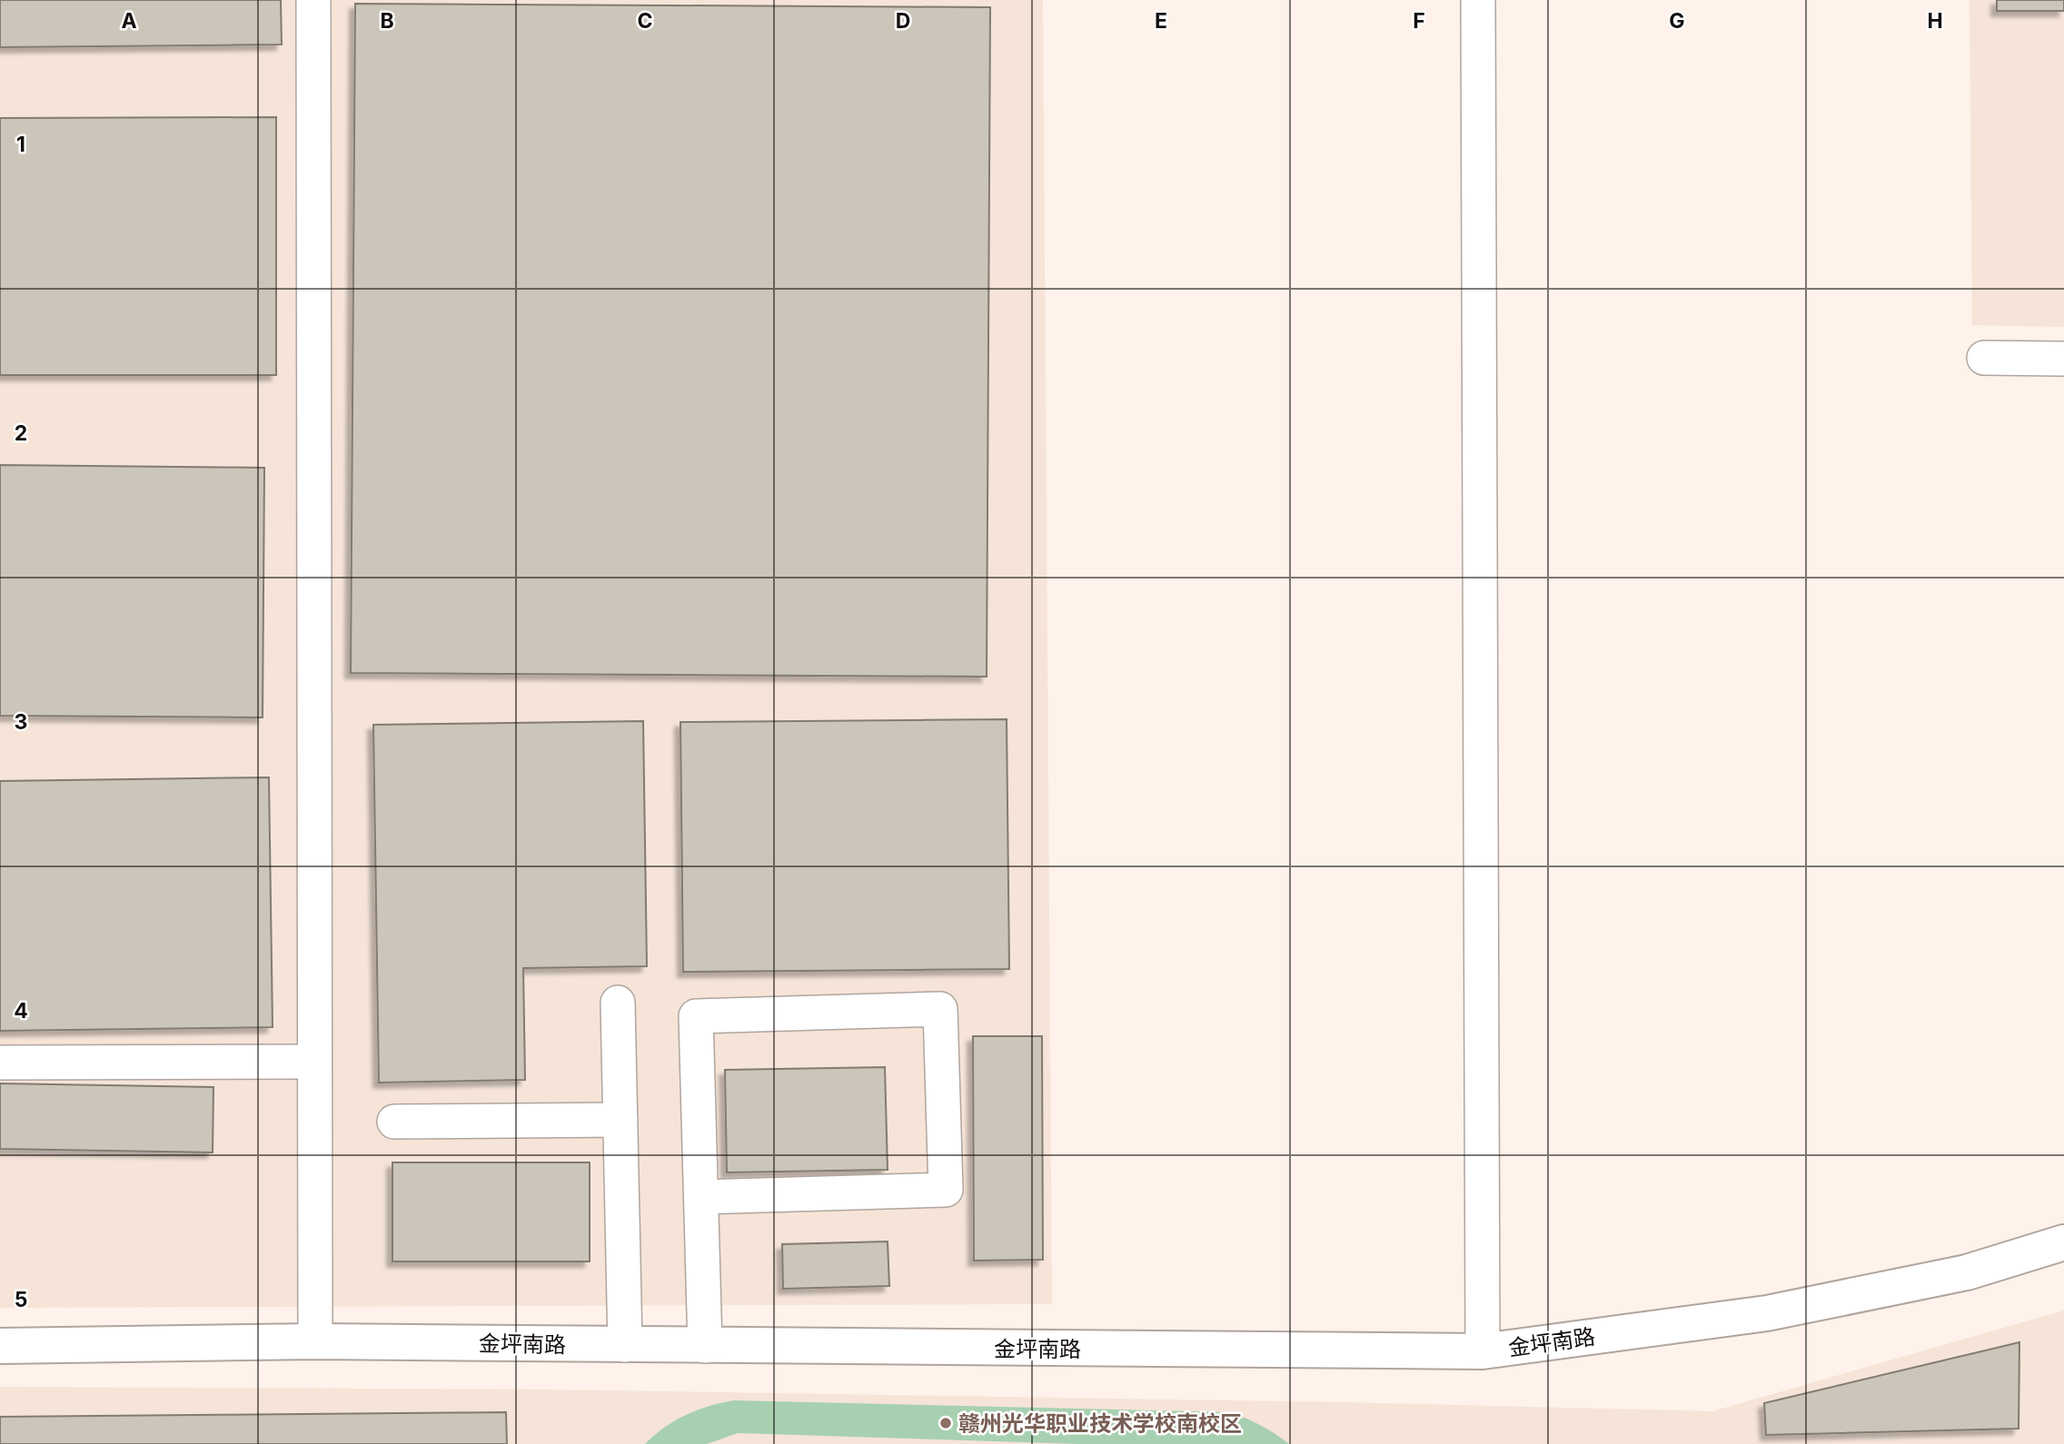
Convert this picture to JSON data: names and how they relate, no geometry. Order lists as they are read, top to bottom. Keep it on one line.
{"streets":{"street":["金坪南路"]},"places":["赣州光华职业技术学校南校区"],"grid":{"columns":["A","B","C","D","E","F","G","H"],"rows":["1","2","3","4","5"]}}
